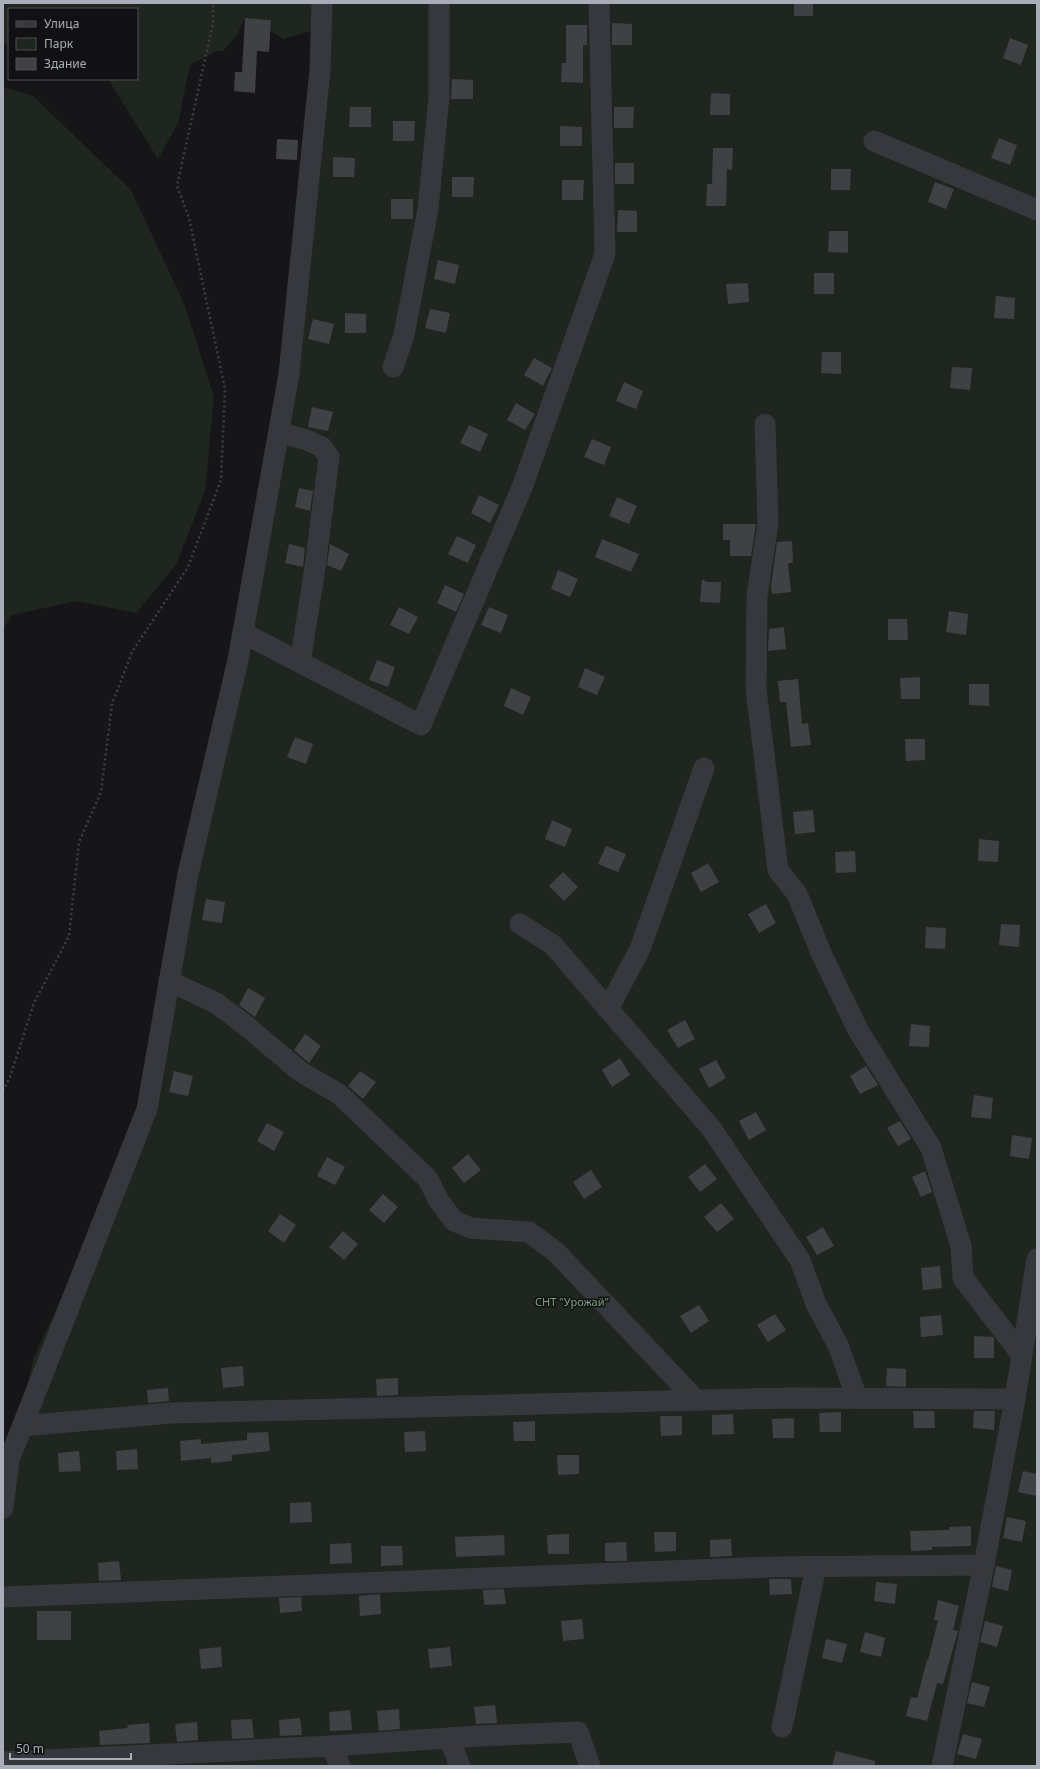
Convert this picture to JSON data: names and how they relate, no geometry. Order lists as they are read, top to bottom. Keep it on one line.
{"parks":["СНТ \"Урожай\""],"legend":["Улица","Парк","Здание"],"scale_bar":"50 m"}
